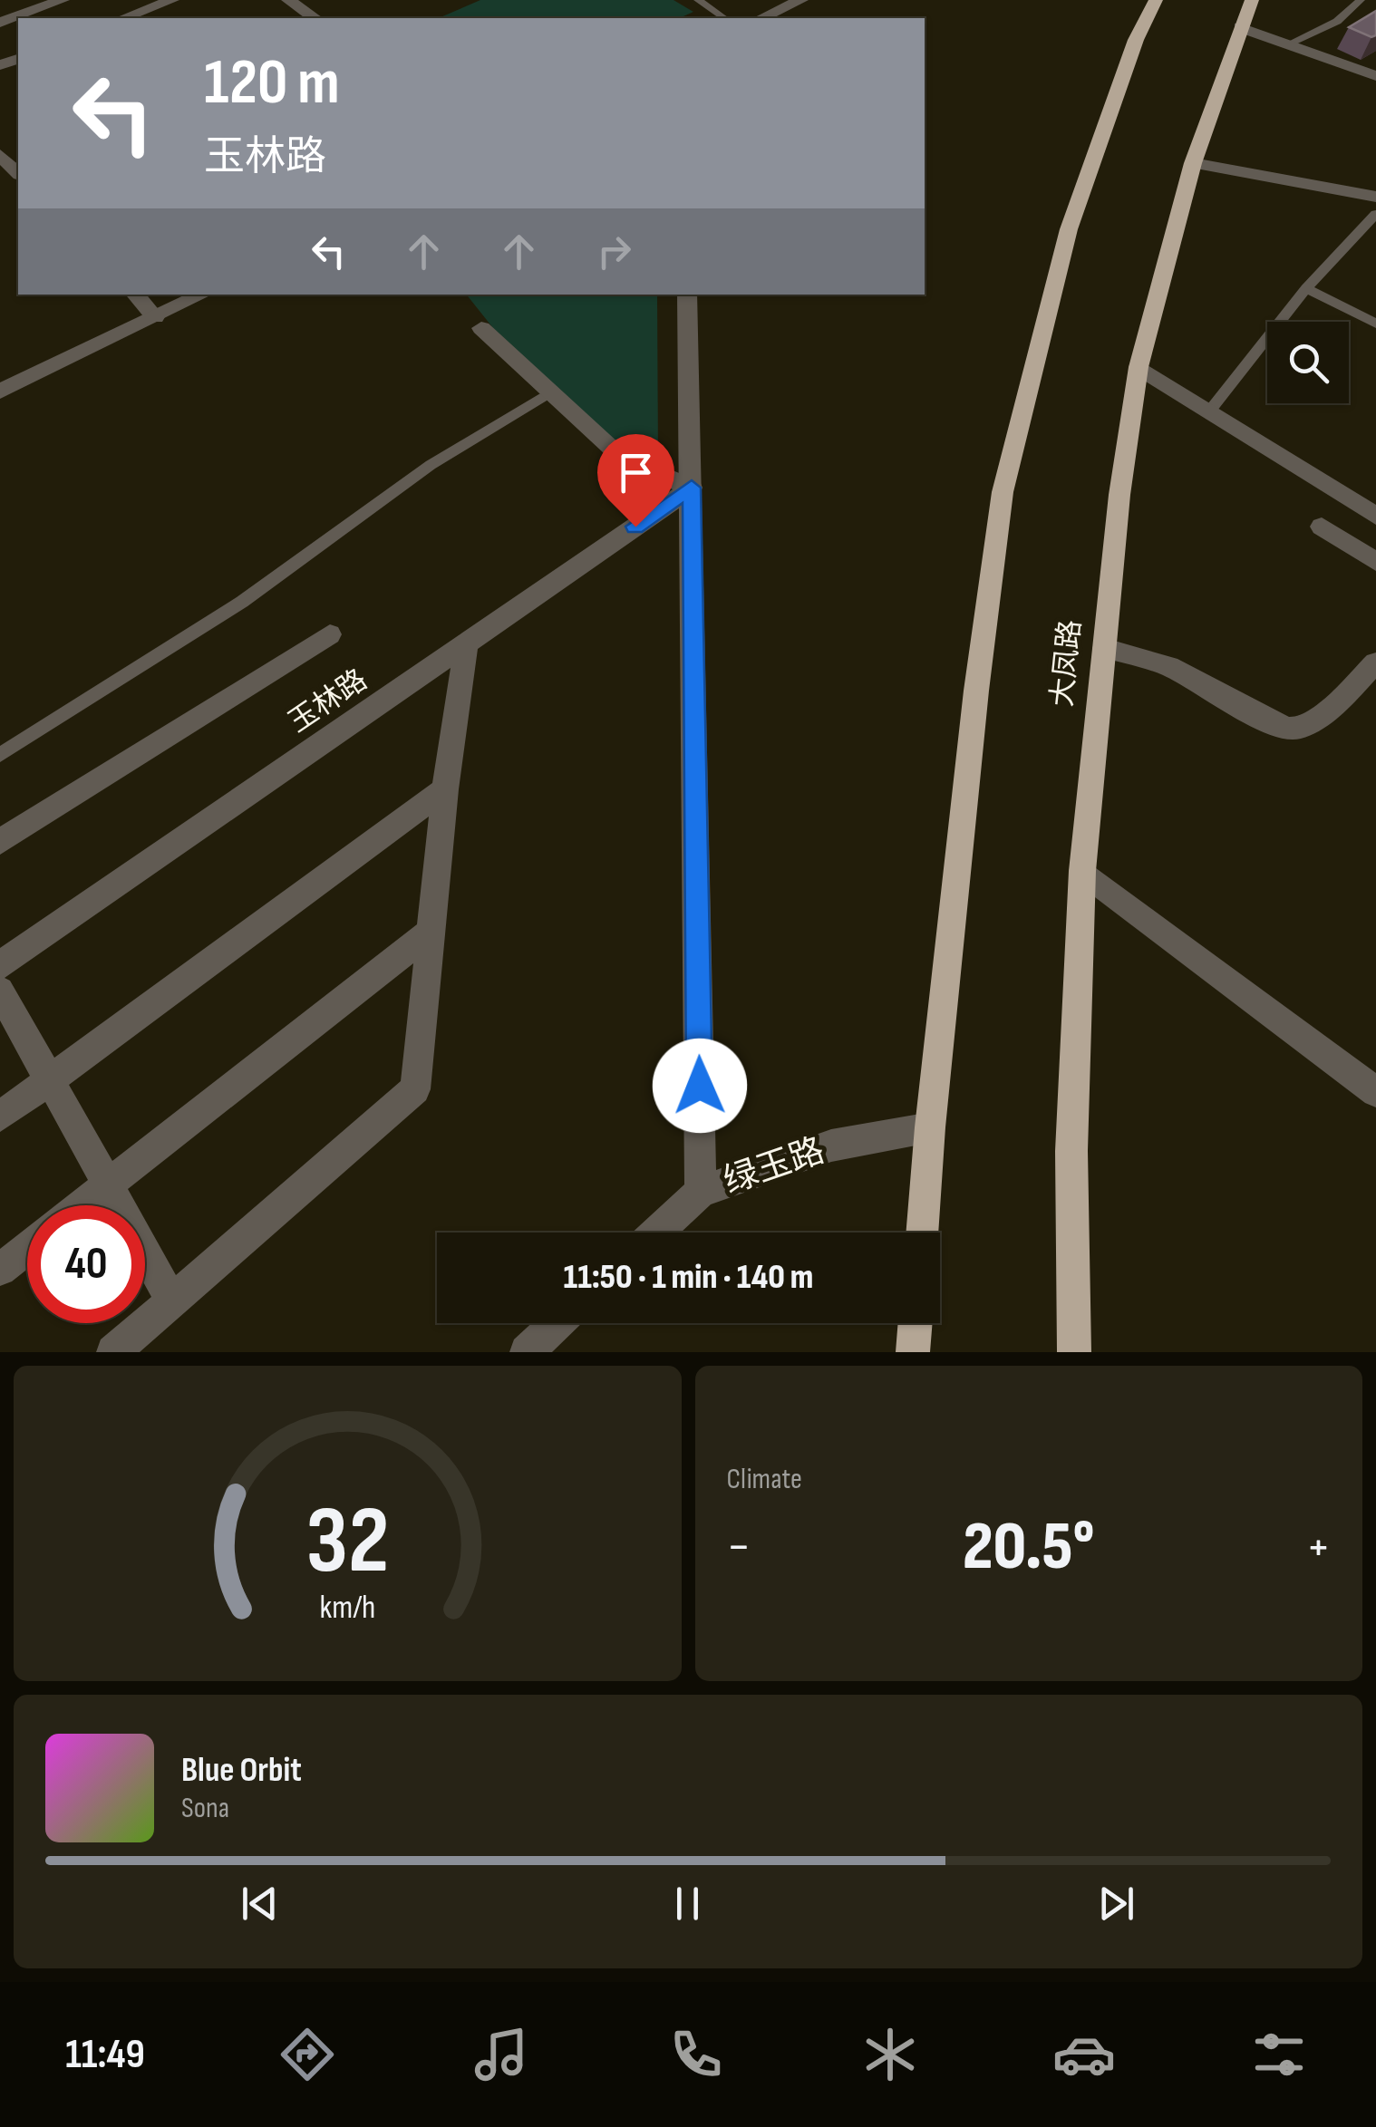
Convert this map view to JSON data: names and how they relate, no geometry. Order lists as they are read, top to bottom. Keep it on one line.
{"streets":{"highway":["大凤路"],"street":["玉林路","绿玉路"]},"page":{"turn":["120 m","玉林路"],"limit":"40","trip":"11:50 · 1 min · 140 m","tile":"Climate","heat":["−","20.5°","+"],"song":["Blue Orbit","Sona"],"tabs":"11:49","gauge":["32","km/h"]}}
